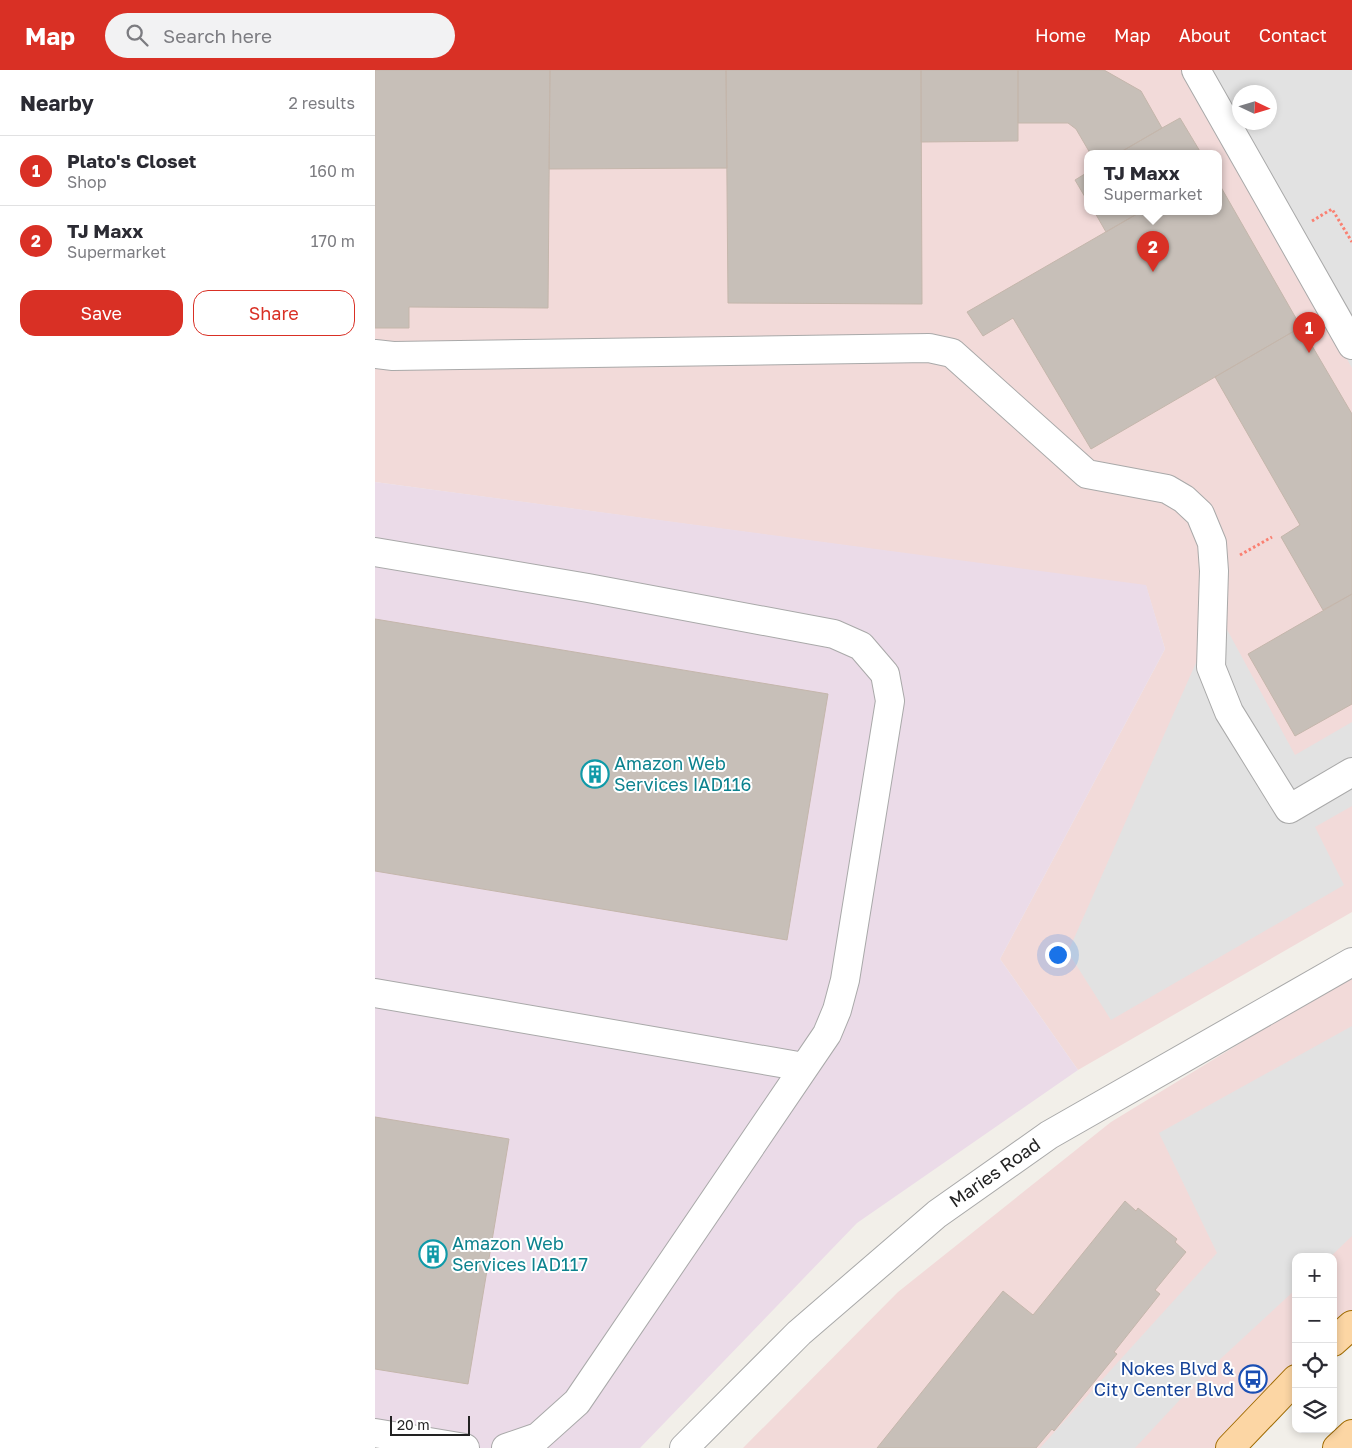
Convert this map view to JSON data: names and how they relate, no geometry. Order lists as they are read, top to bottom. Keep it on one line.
{"streets":{"street":["Maries Road"]},"places":{"building":["Amazon Web Services IAD116","Amazon Web Services IAD117"],"bus stop":["Nokes Blvd & City Center Blvd"]},"scale_bar":"20 m","north":"right","page":{"header":"Map","search":"Search here","nav":["Home","Map","About","Contact"],"heading":["Nearby","2 results"],"list":[{"mark":"1","name":"Plato's Closet","note":"Shop","value":"160 m"},{"mark":"2","name":"TJ Maxx","note":"Supermarket","value":"170 m"}],"popup":["TJ Maxx","Supermarket"],"pins":["2","1"],"buttons":["Save","Share"],"map_buttons":["+","−"],"scale":"20 m"}}
